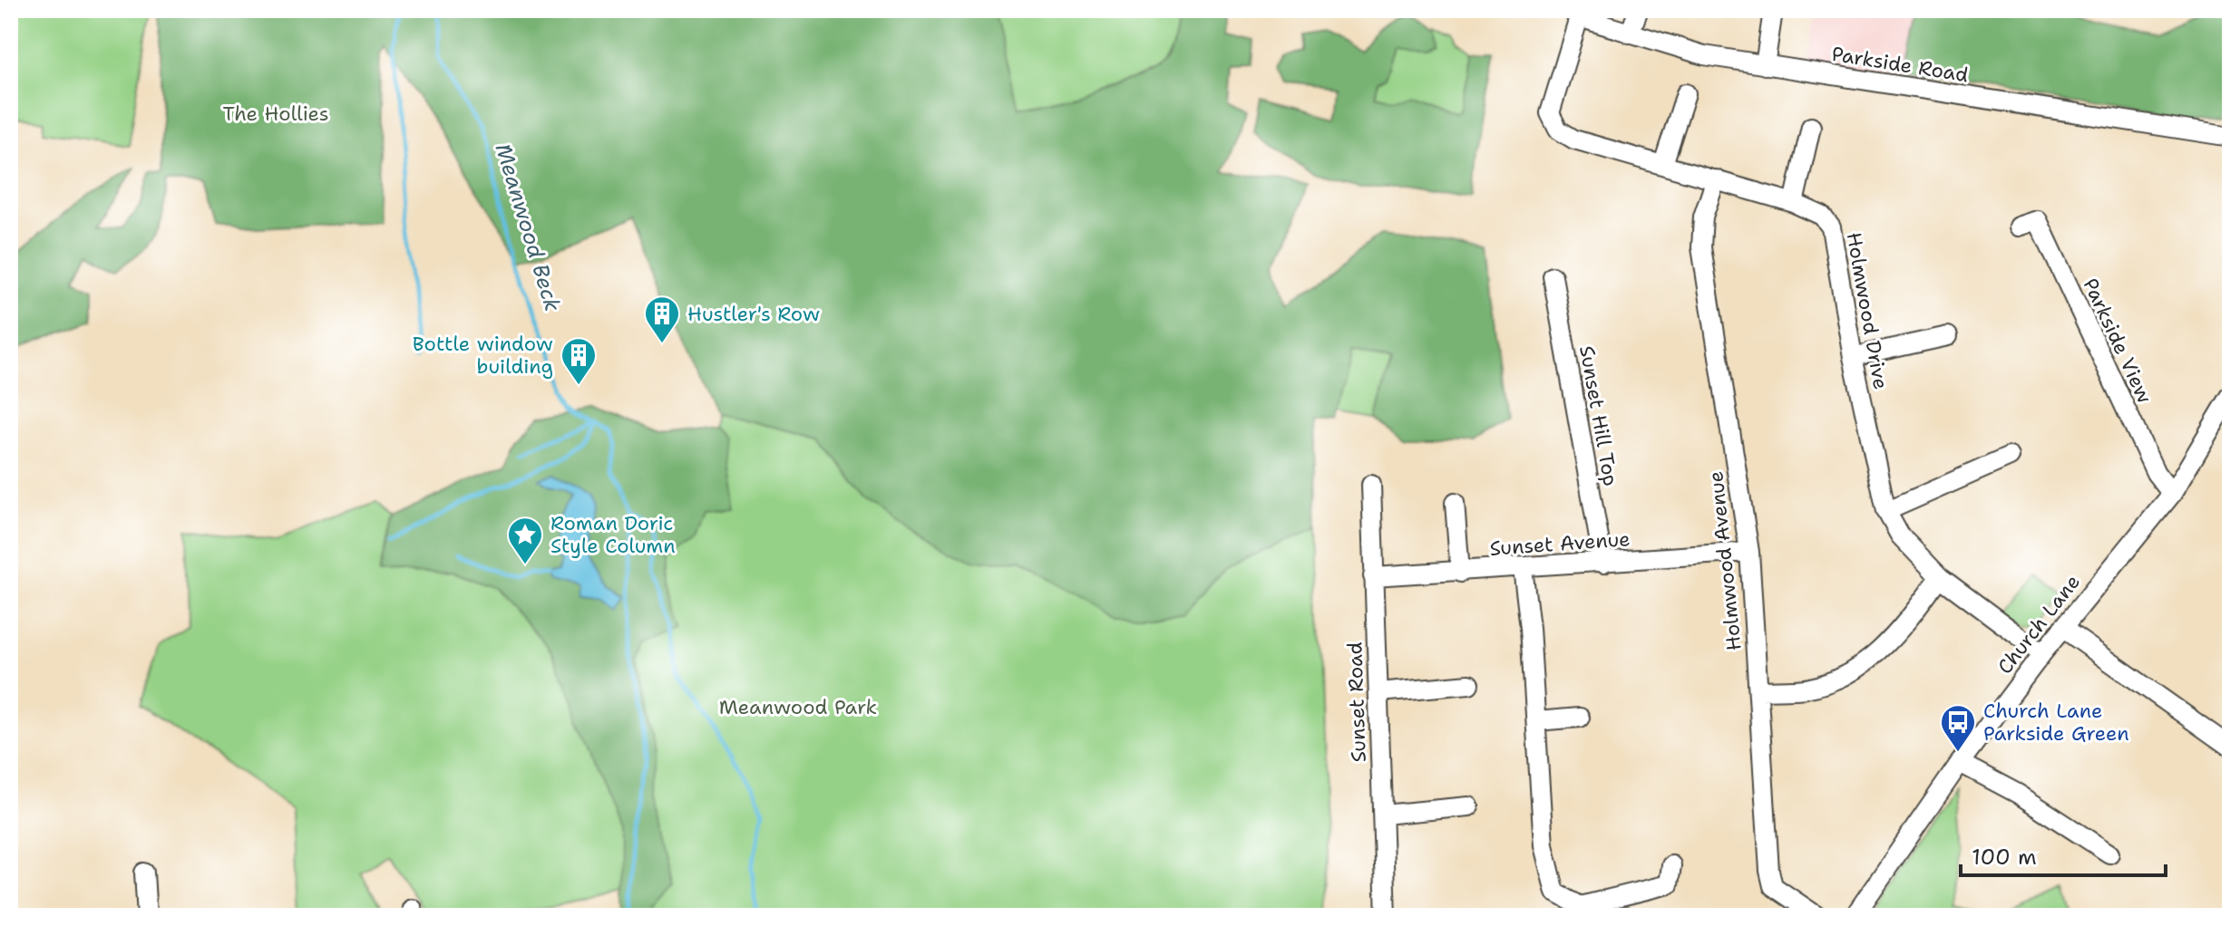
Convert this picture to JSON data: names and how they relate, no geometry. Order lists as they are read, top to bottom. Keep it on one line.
{"streets":{"street":["Parkside Road","Holmwood Drive","Parkside View","Sunset Hill Top","Sunset Avenue","Holmwood Avenue","Church Lane","Sunset Road"]},"crossings":[["Parkside Road","Holmwood Drive"],["Holmwood Drive","Holmwood Avenue"],["Holmwood Drive","Church Lane"],["Parkside View","Church Lane"],["Sunset Hill Top","Sunset Avenue"],["Sunset Avenue","Holmwood Avenue"],["Sunset Avenue","Sunset Road"]],"water":["Meanwood Beck"],"parks":["The Hollies","Meanwood Park"],"places":{"building":["Hustler's Row","Bottle window building"],"place":["Roman Doric Style Column"],"bus stop":["Church Lane Parkside Green"]},"scale_bar":"100 m"}
